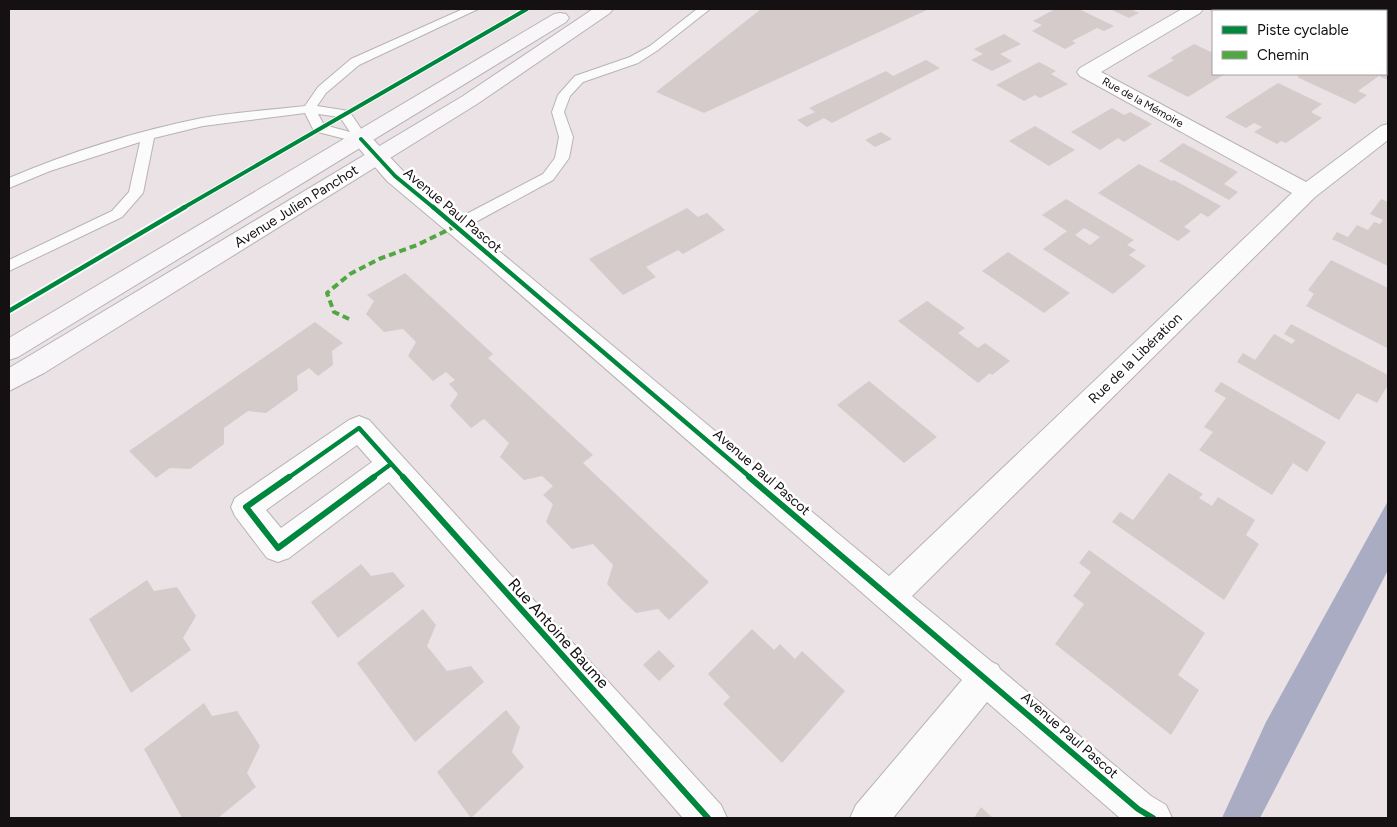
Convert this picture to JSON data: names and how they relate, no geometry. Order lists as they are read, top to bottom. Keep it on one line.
{"streets":{"main road":["Avenue Julien Panchot"],"street":["Rue de la Mémoire","Avenue Paul Pascot","Rue de la Libération","Rue Antoine Baume"]},"crossings":[["Rue de la Mémoire","Rue de la Libération"],["Avenue Julien Panchot","Avenue Paul Pascot"],["Avenue Paul Pascot","Rue de la Libération"]],"legend":["Piste cyclable","Chemin"]}
